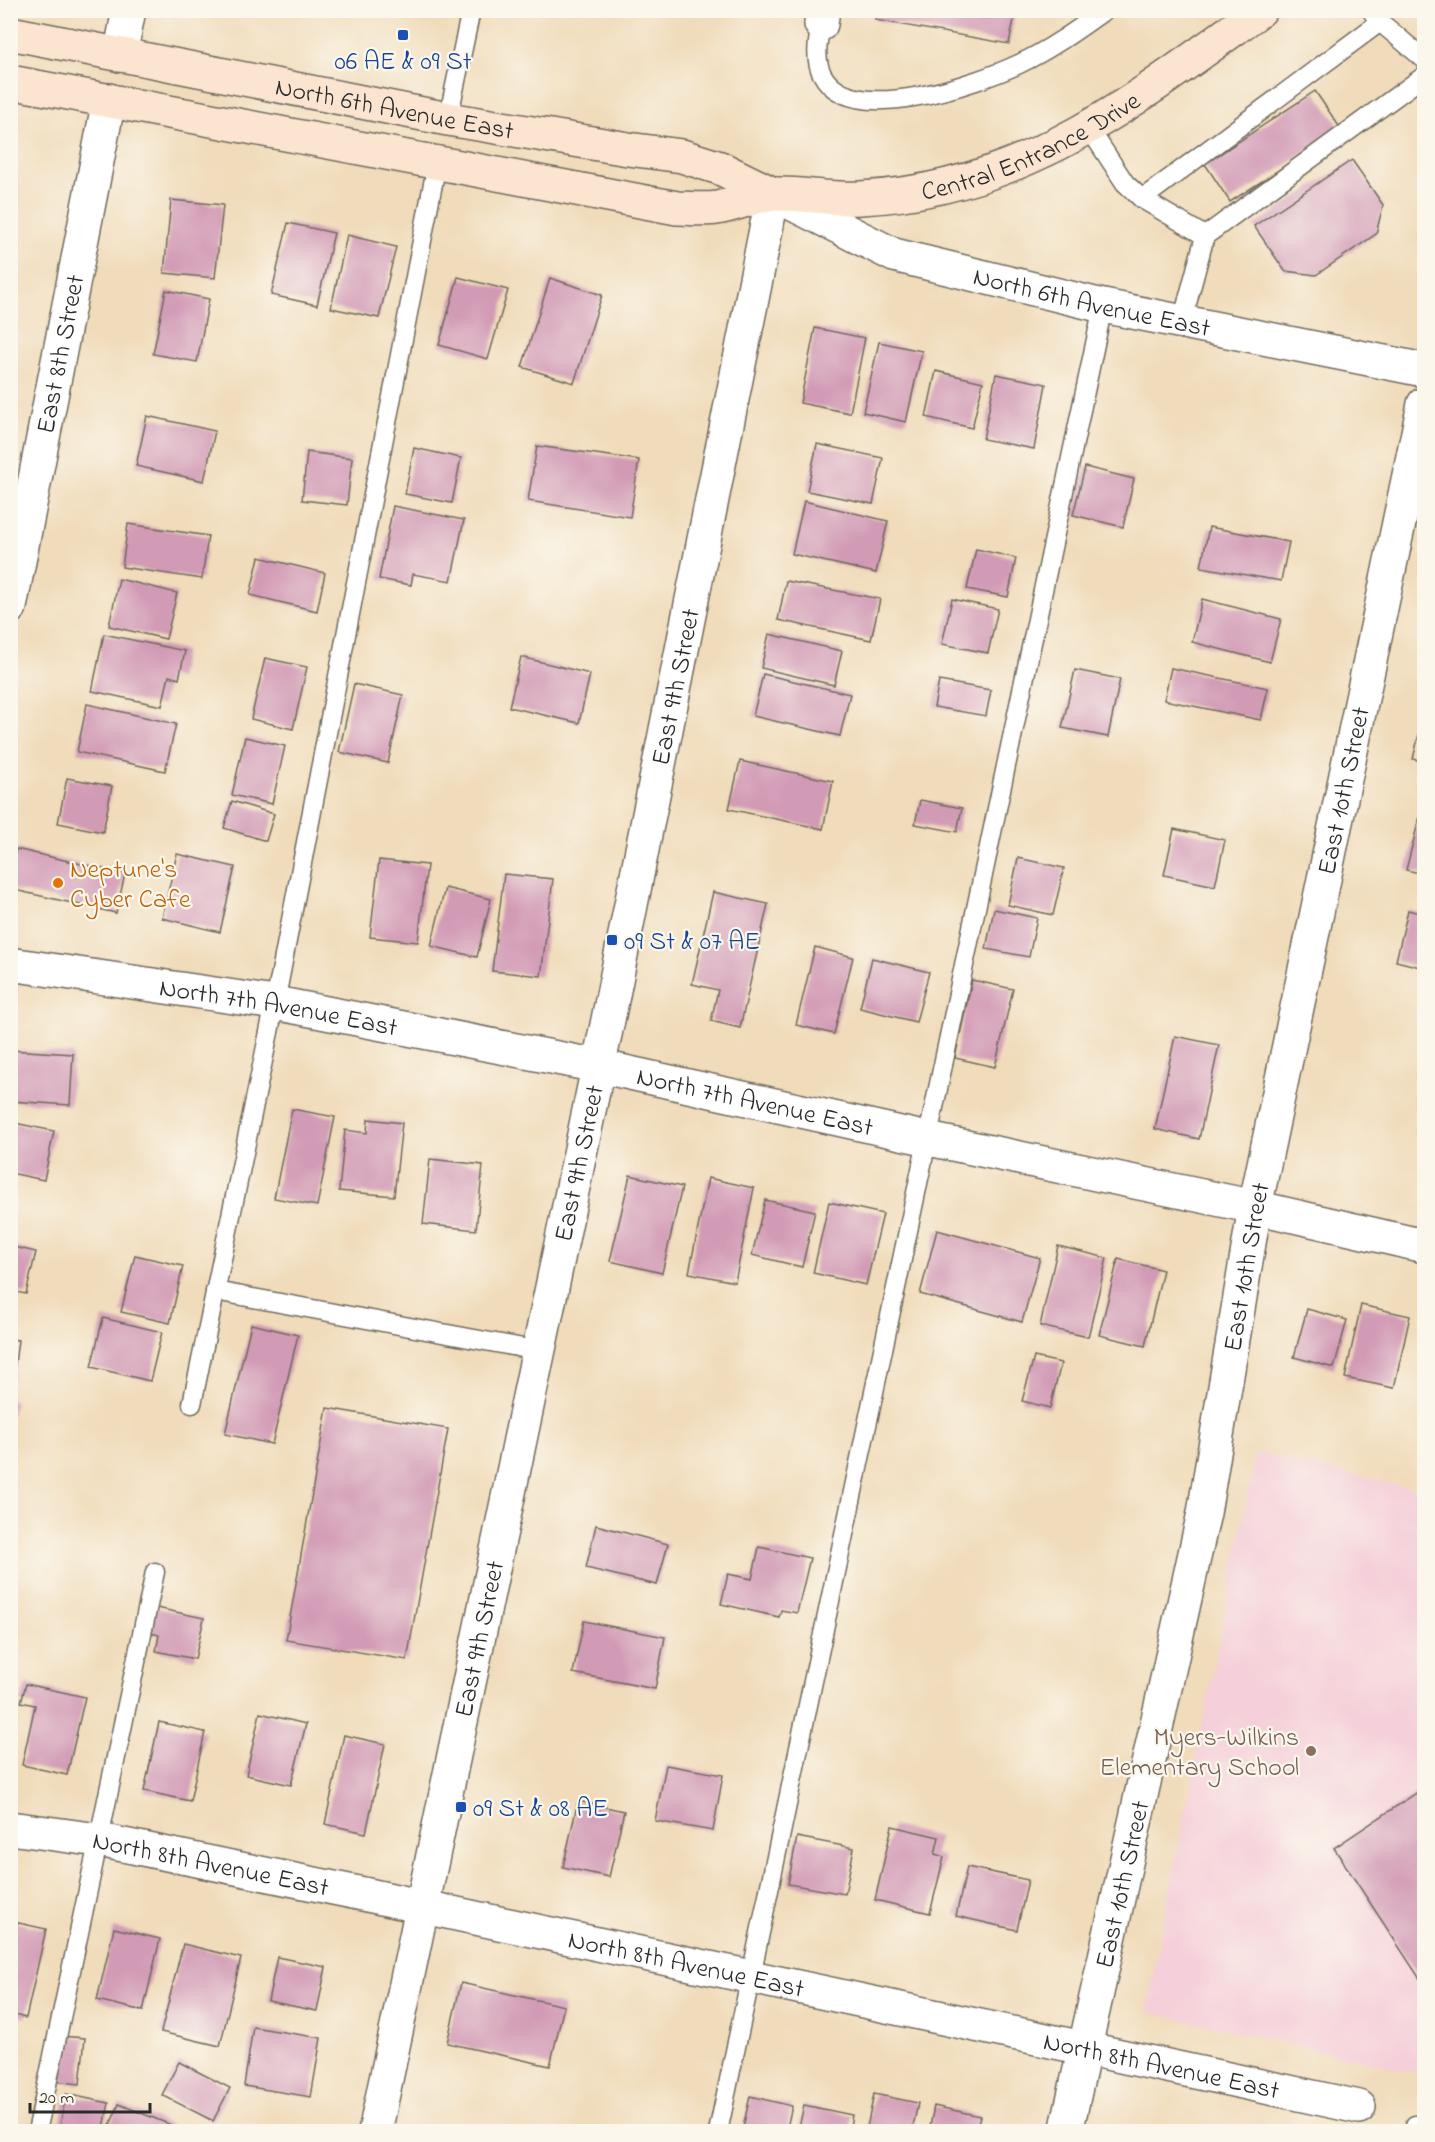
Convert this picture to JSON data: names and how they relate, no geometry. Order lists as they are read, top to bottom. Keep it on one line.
{"streets":{"main road":["North 6th Avenue East","Central Entrance Drive"],"street":["East 8th Street","East 9th Street","East 10th Street","North 7th Avenue East","North 8th Avenue East"]},"crossings":[["North 6th Avenue East","Central Entrance Drive"],["North 6th Avenue East","East 8th Street"],["North 6th Avenue East","East 9th Street"],["Central Entrance Drive","East 9th Street"],["East 9th Street","North 7th Avenue East"],["East 9th Street","North 8th Avenue East"],["East 10th Street","North 7th Avenue East"],["East 10th Street","North 8th Avenue East"]],"places":{"transit":["06 AE & 09 St","09 St & 07 AE","09 St & 08 AE"],"other":["Neptune's Cyber Cafe","Myers-Wilkins Elementary School"]},"scale_bar":"20 m"}
